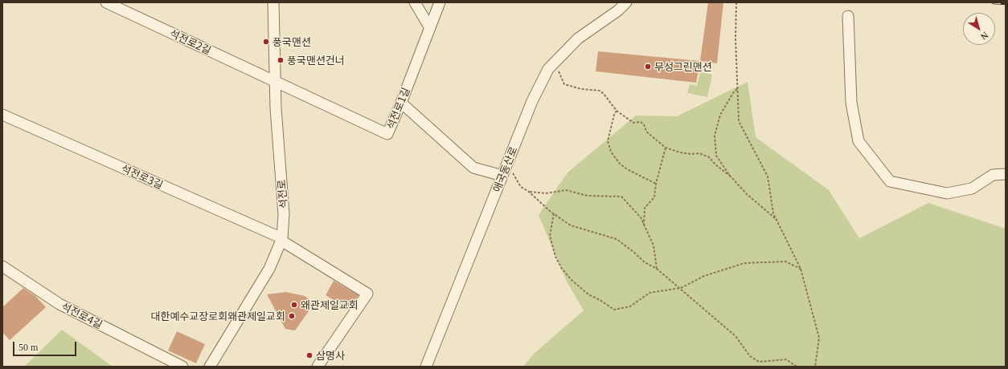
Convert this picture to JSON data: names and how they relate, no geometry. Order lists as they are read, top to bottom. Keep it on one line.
{"streets":{"street":["석전로2길","석전로1길","애국동산로","석전로3길","석전로","석전로4길"]},"crossings":[["석전로2길","석전로1길"],["석전로2길","석전로"],["석전로1길","석전로"],["석전로3길","석전로"]],"places":["풍국맨션","풍국맨션건너","무성그린맨션","왜관제일교회","대한예수교장로회왜관제일교회","삼명사"],"scale_bar":"50 m","north":"bottom right"}
